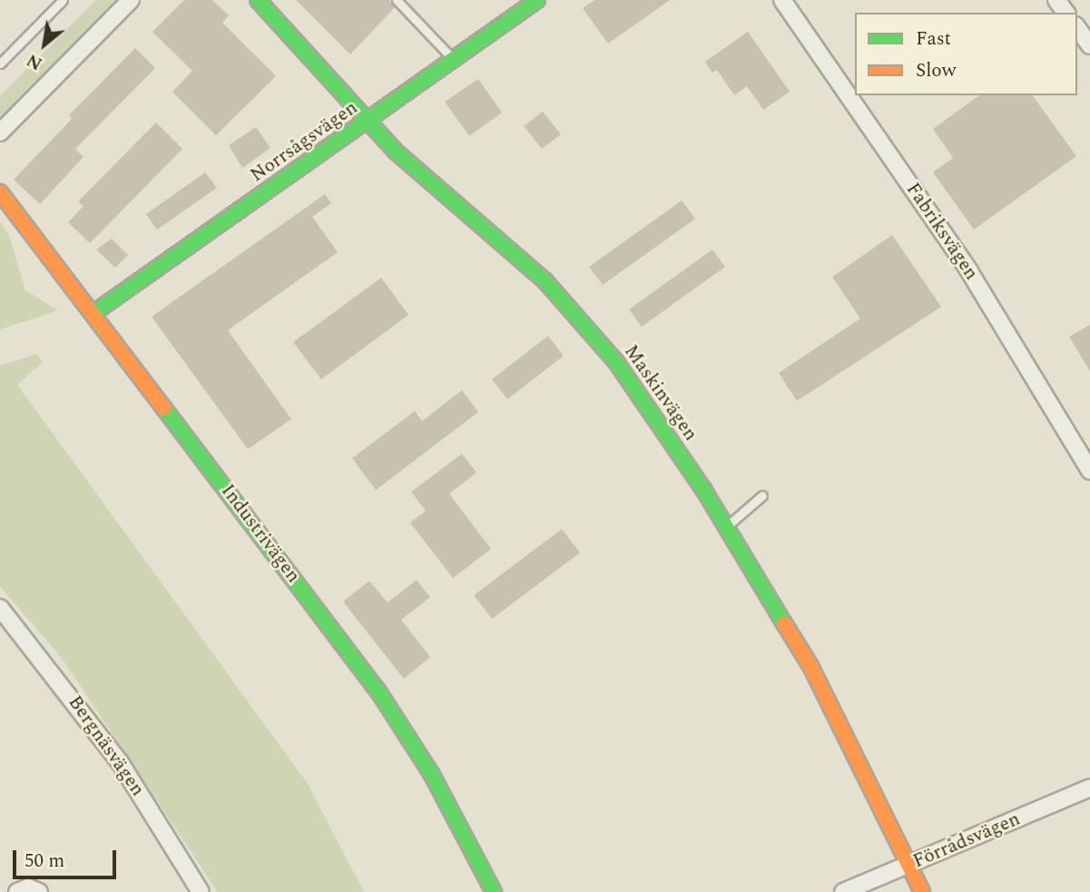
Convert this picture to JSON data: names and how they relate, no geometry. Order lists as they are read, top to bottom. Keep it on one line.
{"streets":{"street":["Norrsågsvägen","Fabriksvägen","Maskinvägen","Industrivägen","Bergnäsvägen","Förrådsvägen"]},"crossings":[["Norrsågsvägen","Maskinvägen"],["Norrsågsvägen","Industrivägen"],["Maskinvägen","Förrådsvägen"]],"legend":["Fast","Slow"],"scale_bar":"50 m","north":"bottom left"}
